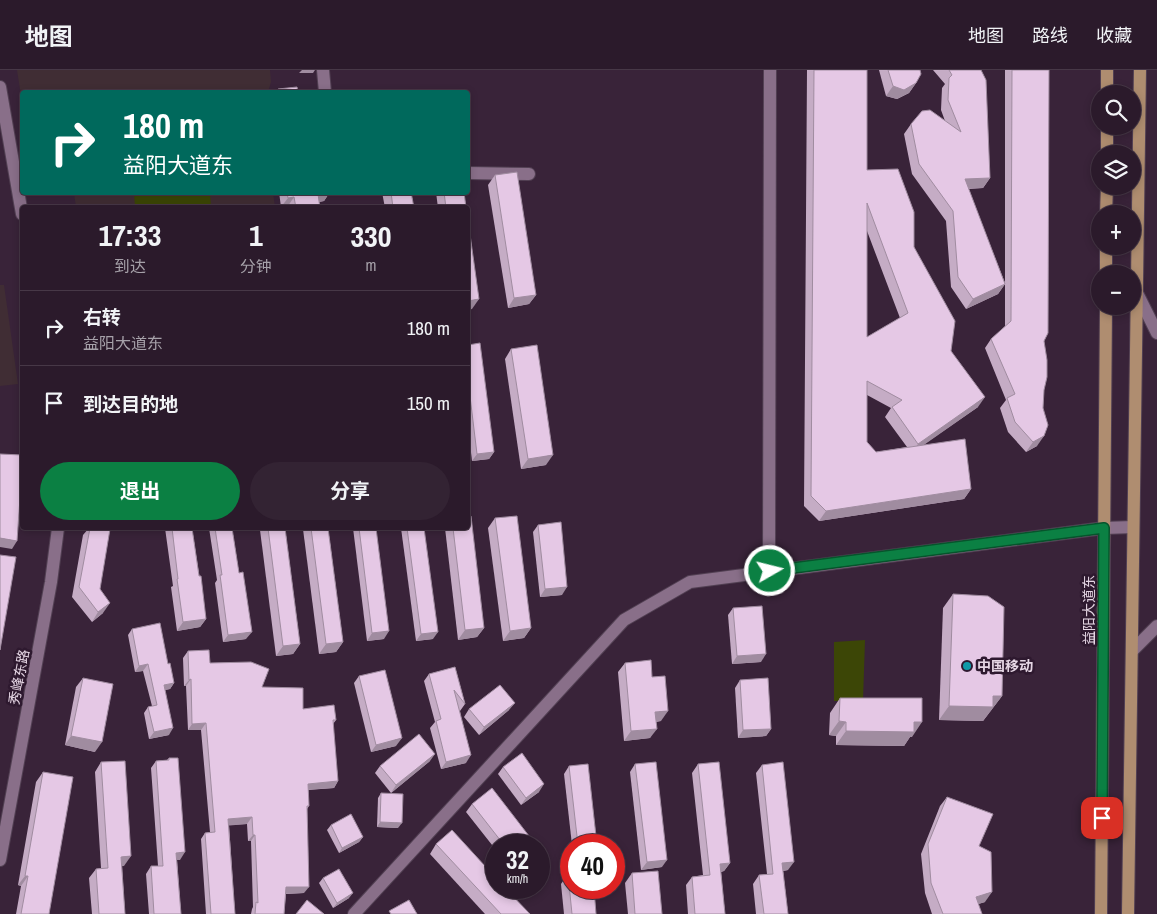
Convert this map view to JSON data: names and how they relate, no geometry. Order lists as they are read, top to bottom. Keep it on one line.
{"streets":{"main road":["益阳大道东"],"street":["秀峰东路"]},"places":["中国移动"],"page":{"header":"地图","nav":["地图","路线","收藏"],"map_buttons":["+","−"],"turn":["180 m","益阳大道东"],"eta":["17:33","到达","1","分钟","330","m"],"list":[{"name":"右转","note":"益阳大道东","value":"180 m"},{"name":"到达目的地","value":"150 m"}],"buttons":["退出","分享"],"speed":"32 km/h","limit":"40"}}
